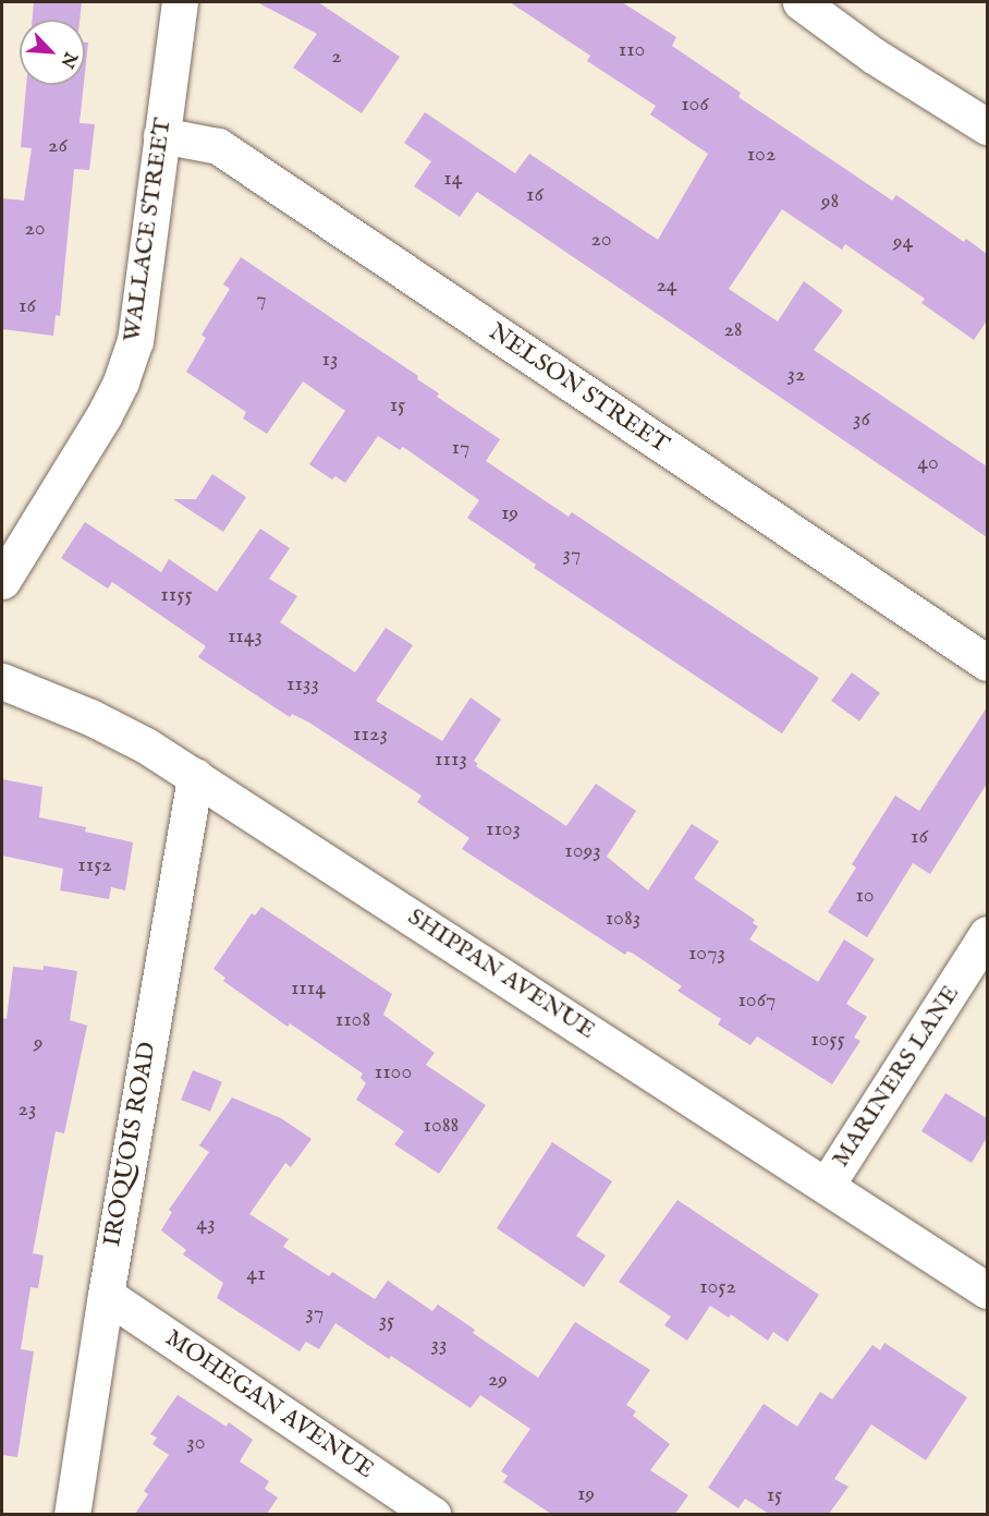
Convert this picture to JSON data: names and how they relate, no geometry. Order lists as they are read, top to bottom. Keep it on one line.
{"streets":{"street":["WALLACE STREET","NELSON STREET","SHIPPAN AVENUE","MARINERS LANE","IROQUOIS ROAD","MOHEGAN AVENUE"]},"crossings":[["WALLACE STREET","NELSON STREET"],["SHIPPAN AVENUE","MARINERS LANE"],["SHIPPAN AVENUE","IROQUOIS ROAD"],["IROQUOIS ROAD","MOHEGAN AVENUE"]],"house_numbers":["110","2","106","26","102","14","16","98","20","20","94","24","7","16","28","13","32","15","36","17","40","19","37","1155","1143","1133","1123","1113","1103","16","1093","1152","10","1083","1073","1114","1067","1108","1055","9","1100","23","1088","43","41","1052","37","35","33","29","30","19","15"],"north":"bottom right"}
